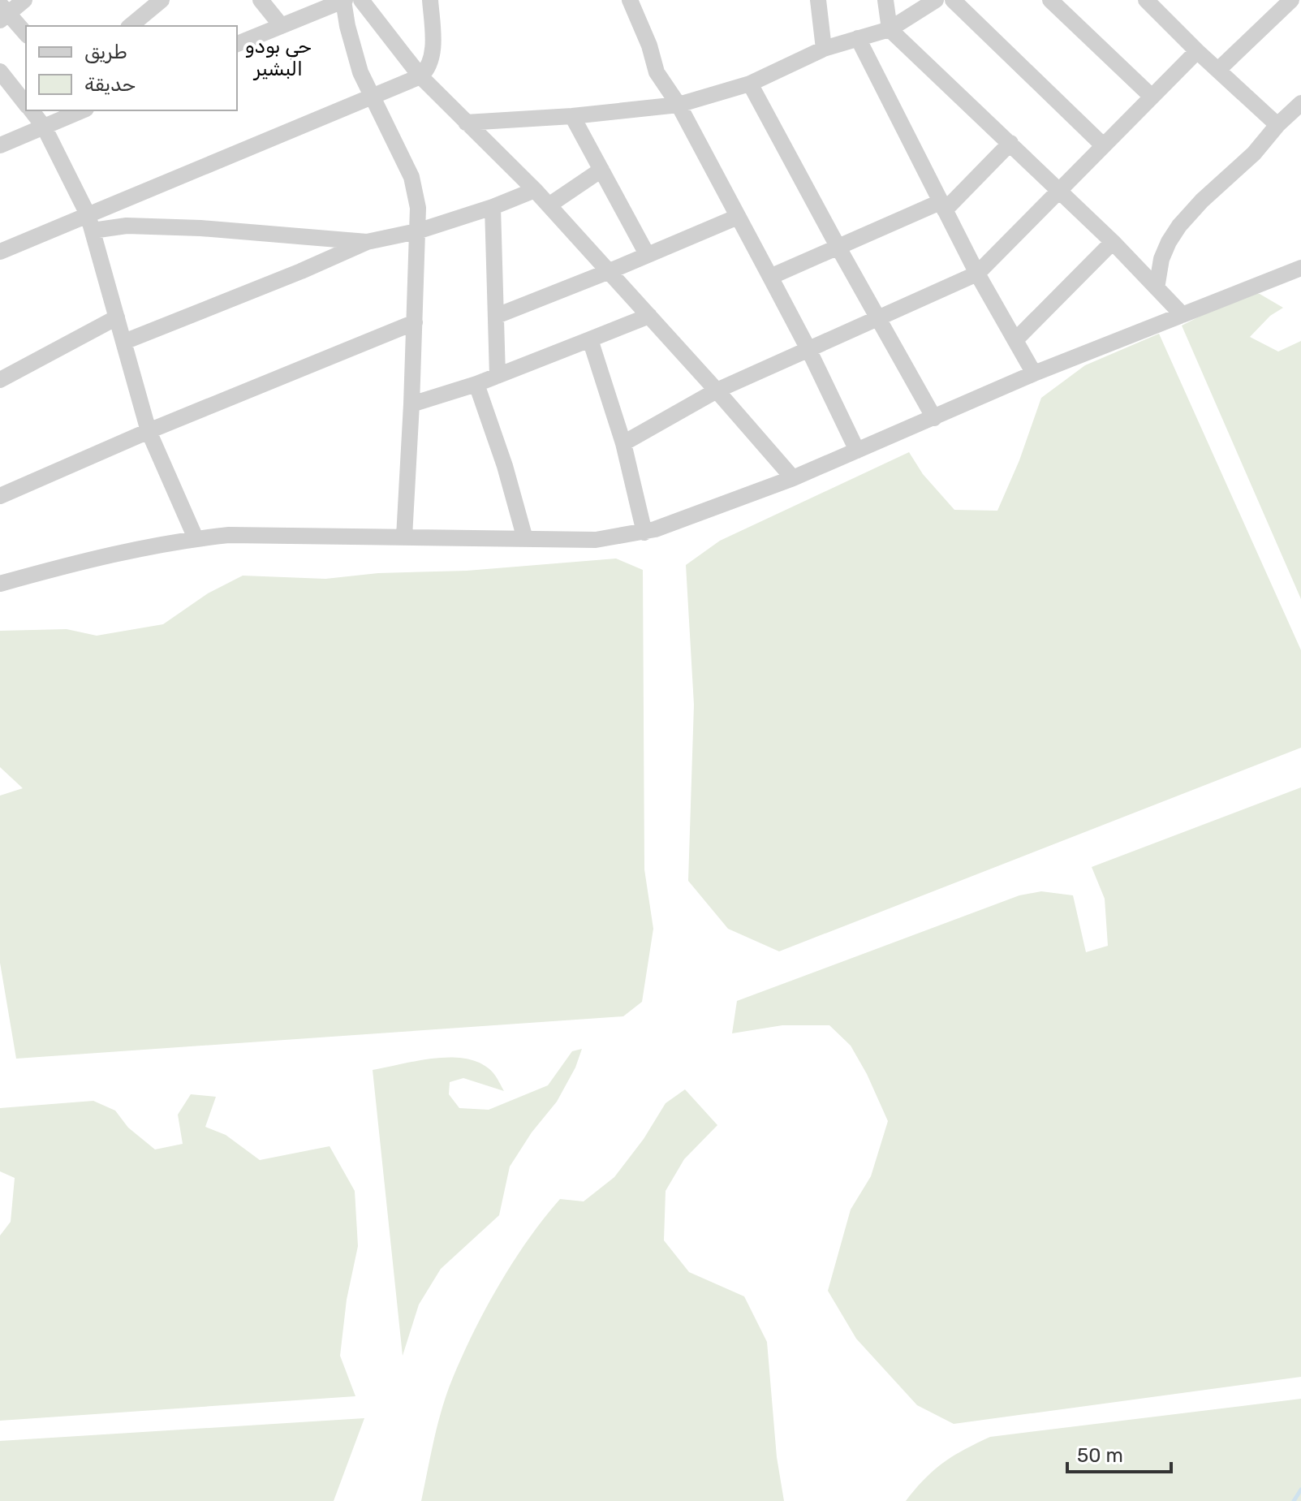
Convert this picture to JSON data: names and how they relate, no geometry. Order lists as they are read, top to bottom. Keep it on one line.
{"districts":["حي بودو البشير"],"legend":["طريق","حديقة"],"scale_bar":"50 m"}
